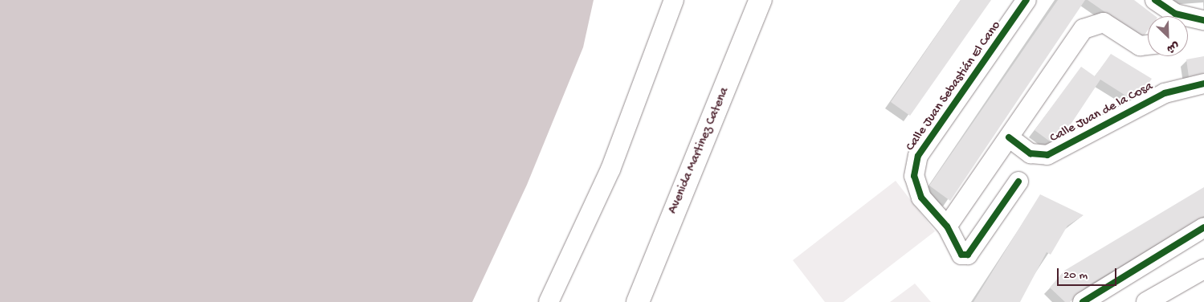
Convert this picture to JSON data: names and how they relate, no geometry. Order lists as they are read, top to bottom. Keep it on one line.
{"streets":{"highway":["Avenida Martinez Catena"],"street":["Calle Juan Sebastián El Cano","Calle Juan de la Cosa"]},"scale_bar":"20 m","north":"bottom right"}
